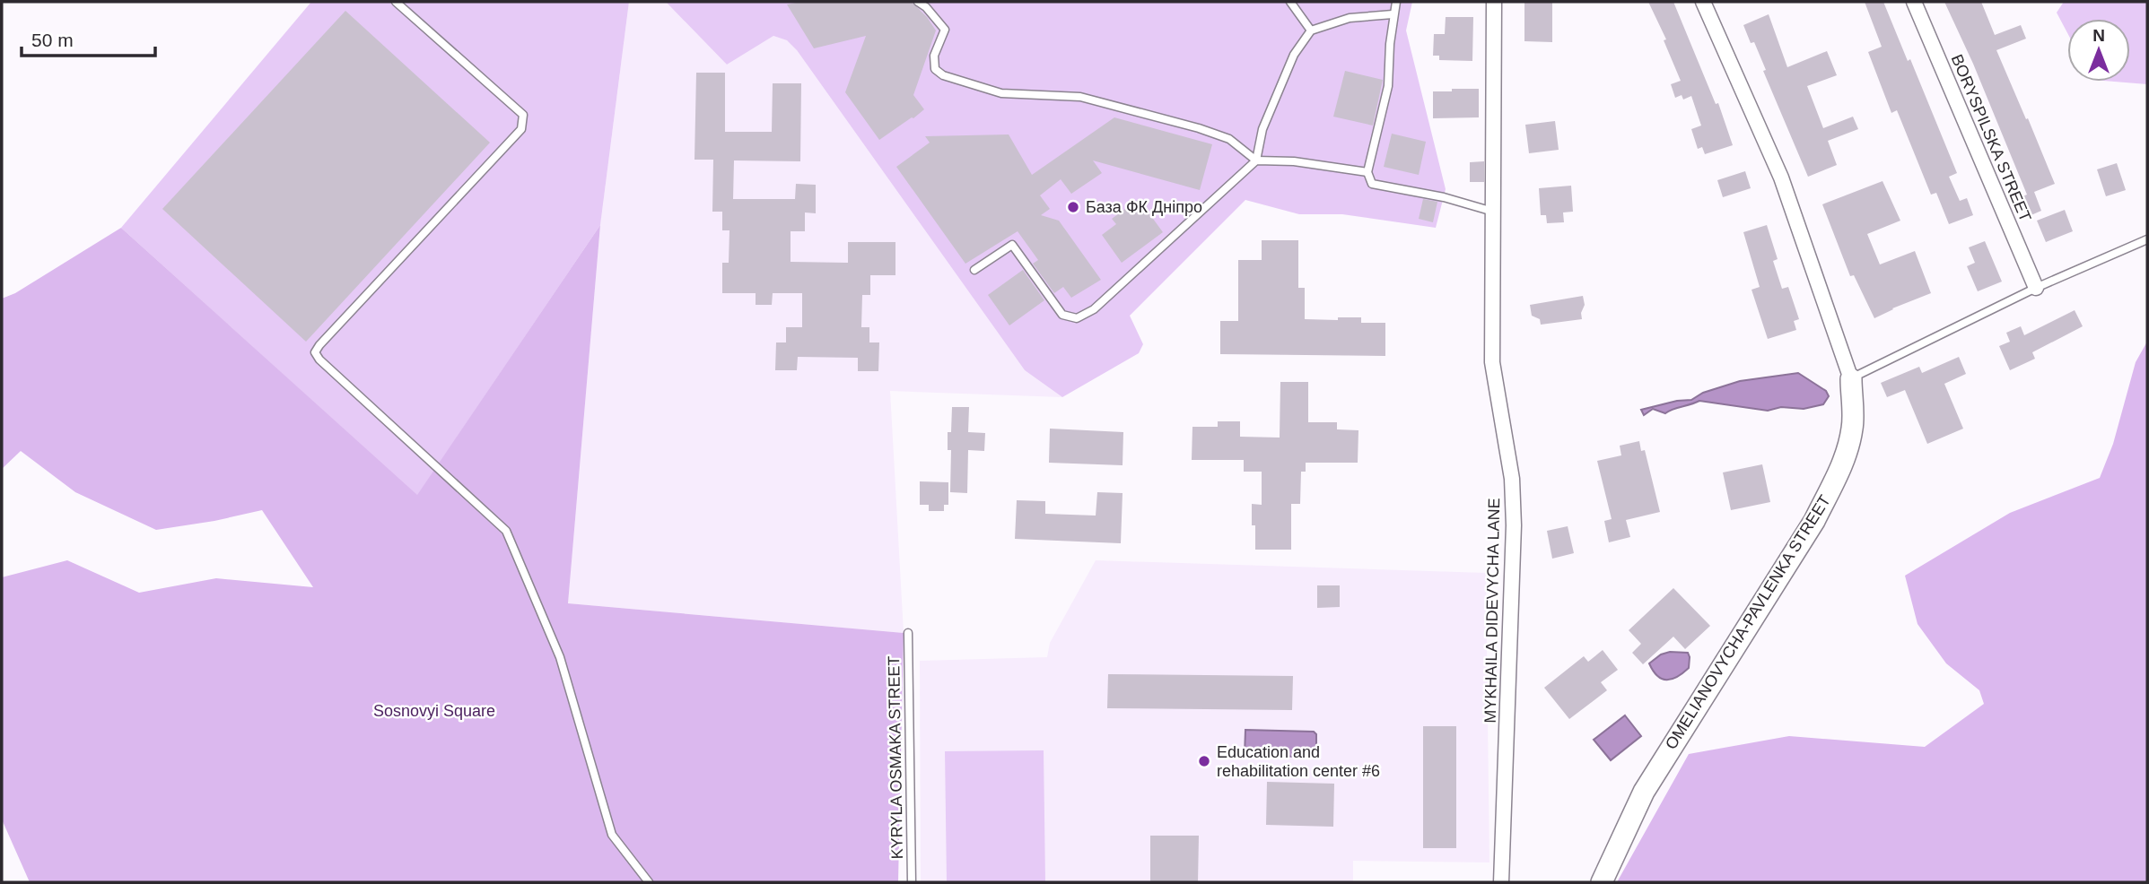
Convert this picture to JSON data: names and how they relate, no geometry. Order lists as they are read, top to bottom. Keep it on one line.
{"streets":{"street":["BORYSPILSKA STREET","MYKHAILA DIDEVYCHA LANE","OMELIANOVYCHA-PAVLENKA STREET"],"lane":["KYRYLA OSMAKA STREET"]},"parks":["Sosnovyi Square"],"places":["База ФК Дніпро","Education and rehabilitation center #6"],"scale_bar":"50 m","north":"top"}
